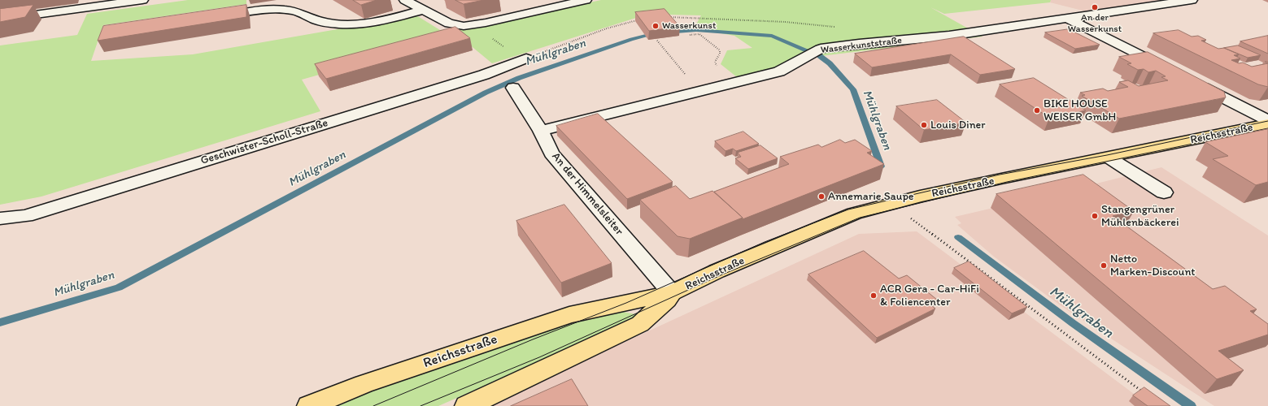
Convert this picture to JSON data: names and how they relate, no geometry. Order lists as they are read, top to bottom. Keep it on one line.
{"streets":{"main road":["Reichsstraße"],"street":["Wasserkunststraße","Geschwister-Scholl-Straße","An der Himmelsleiter"]},"crossings":[["Wasserkunststraße","An der Himmelsleiter"],["Reichsstraße","An der Himmelsleiter"]],"water":["Mühlgraben"],"places":["An der Wasserkunst","Wasserkunst","BIKE HOUSE WEISER GmbH","Louis Diner","Annemarie Saupe","Stangengrüner Mühlenbäckerei","Netto Marken-Discount","ACR Gera - Car-HiFi & Foliencenter"]}
